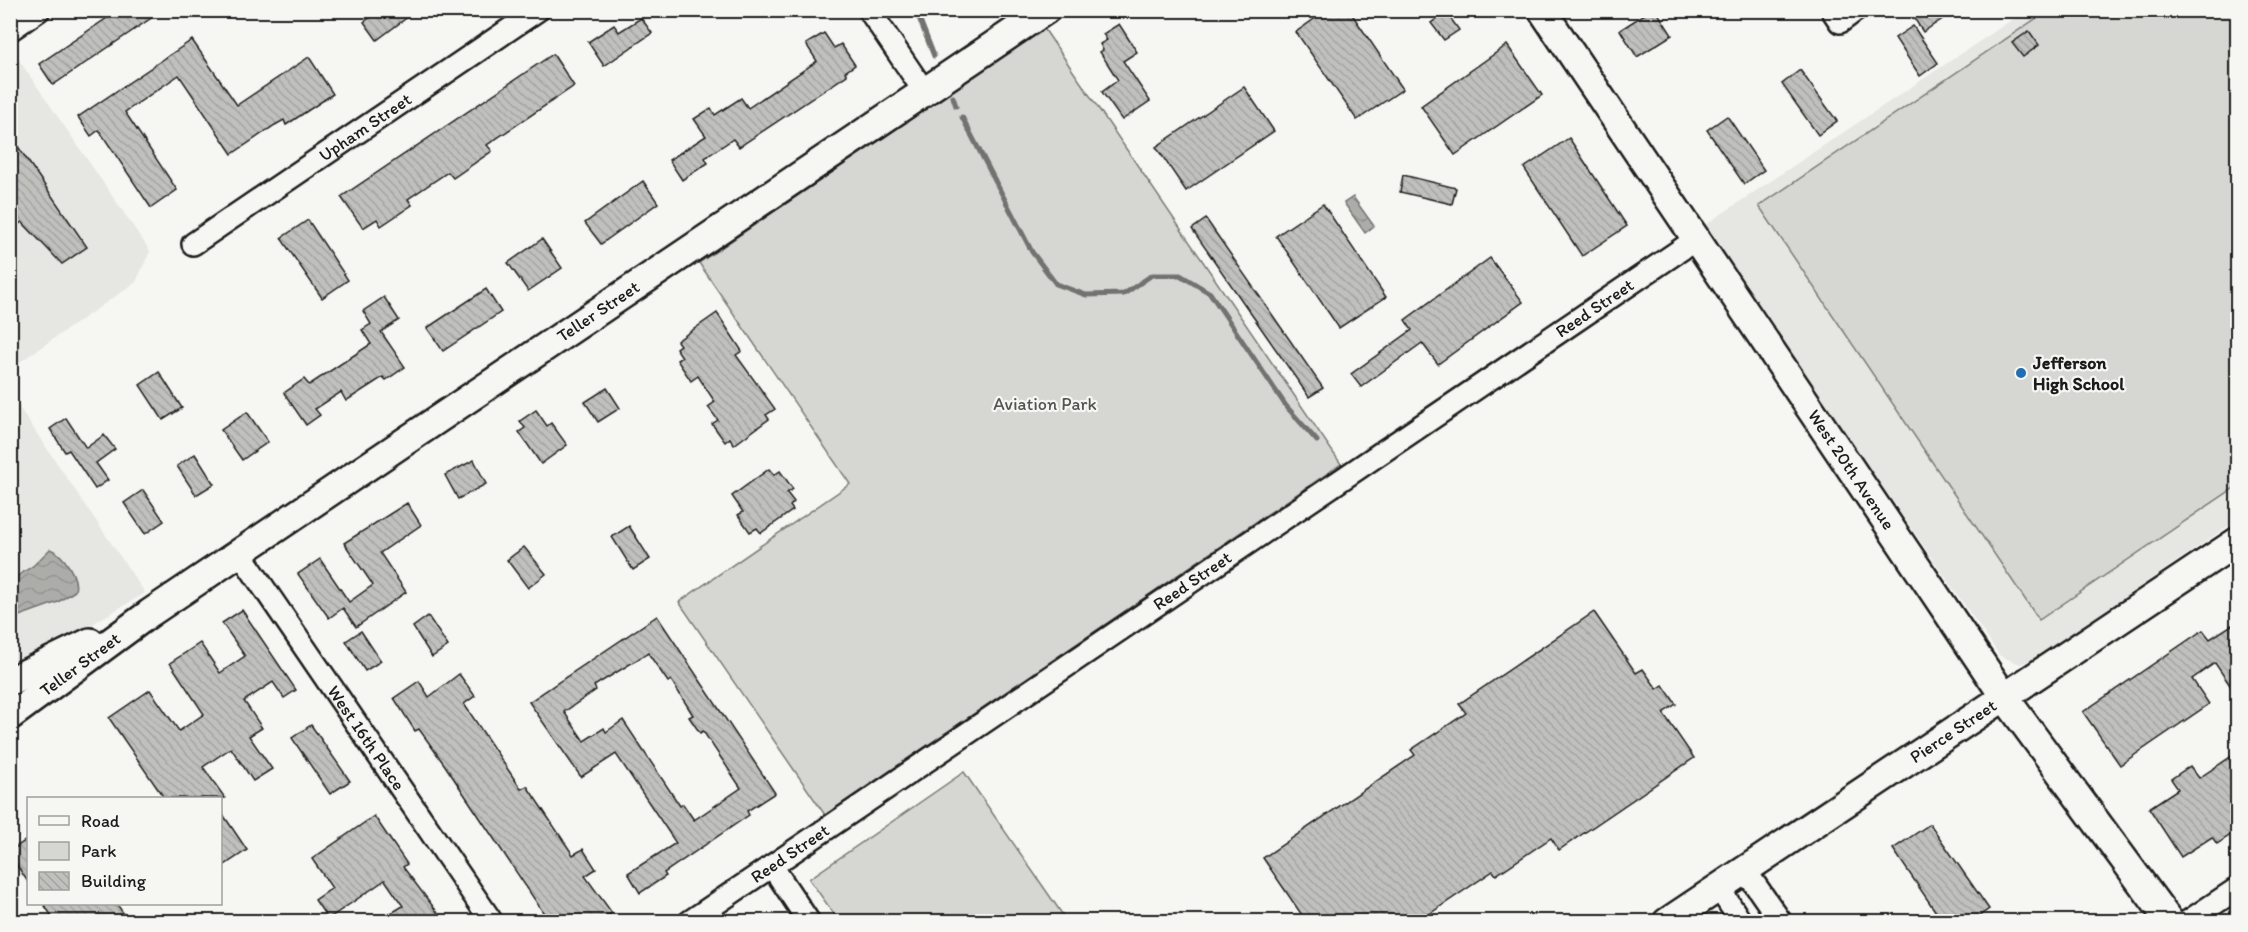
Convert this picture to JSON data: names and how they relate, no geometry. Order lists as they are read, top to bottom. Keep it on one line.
{"streets":{"street":["Upham Street","Reed Street","Teller Street","West 20th Avenue","Pierce Street","West 16th Place"]},"crossings":[["Reed Street","West 20th Avenue"],["Teller Street","West 16th Place"],["West 20th Avenue","Pierce Street"]],"parks":["Aviation Park"],"places":["Jefferson High School"],"legend":["Road","Park","Building"]}
